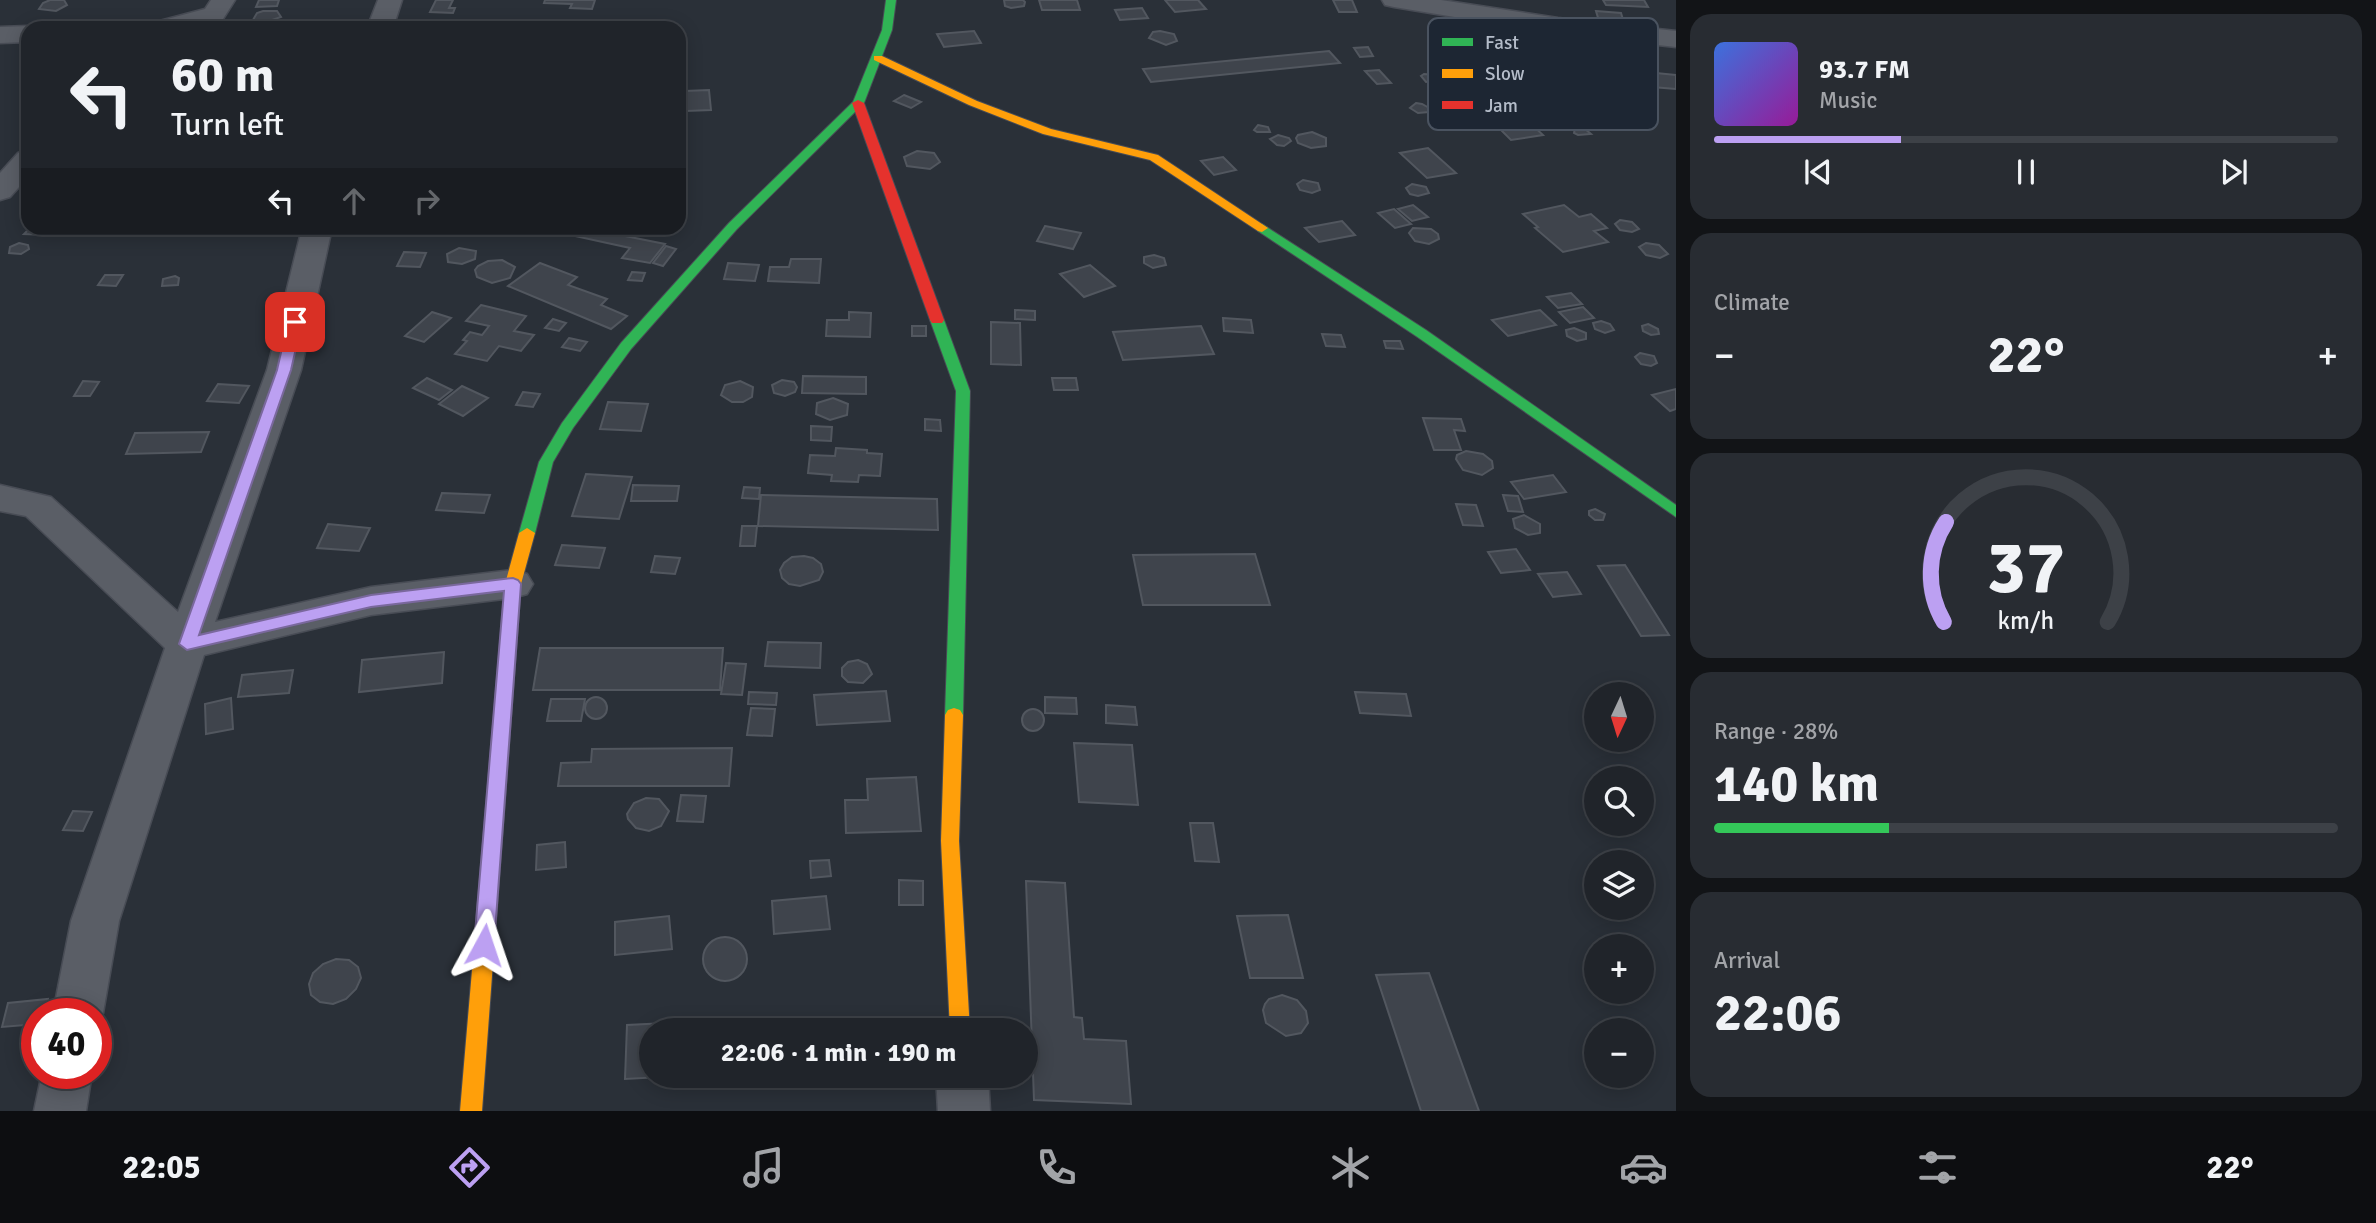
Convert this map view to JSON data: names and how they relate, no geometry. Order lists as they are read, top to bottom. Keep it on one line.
{"legend":["Fast","Slow","Jam"],"north":"bottom","page":{"turn":["60 m","Turn left"],"song":["93.7 FM","Music"],"tile":["Climate",["Range · 28%","140 km"],["Arrival","22:06"]],"heat":["−","22°","+"],"map_buttons":["+","−"],"limit":"40","trip":"22:06 · 1 min · 190 m","tabs":["22:05","22°"],"gauge":["37","km/h"]}}
